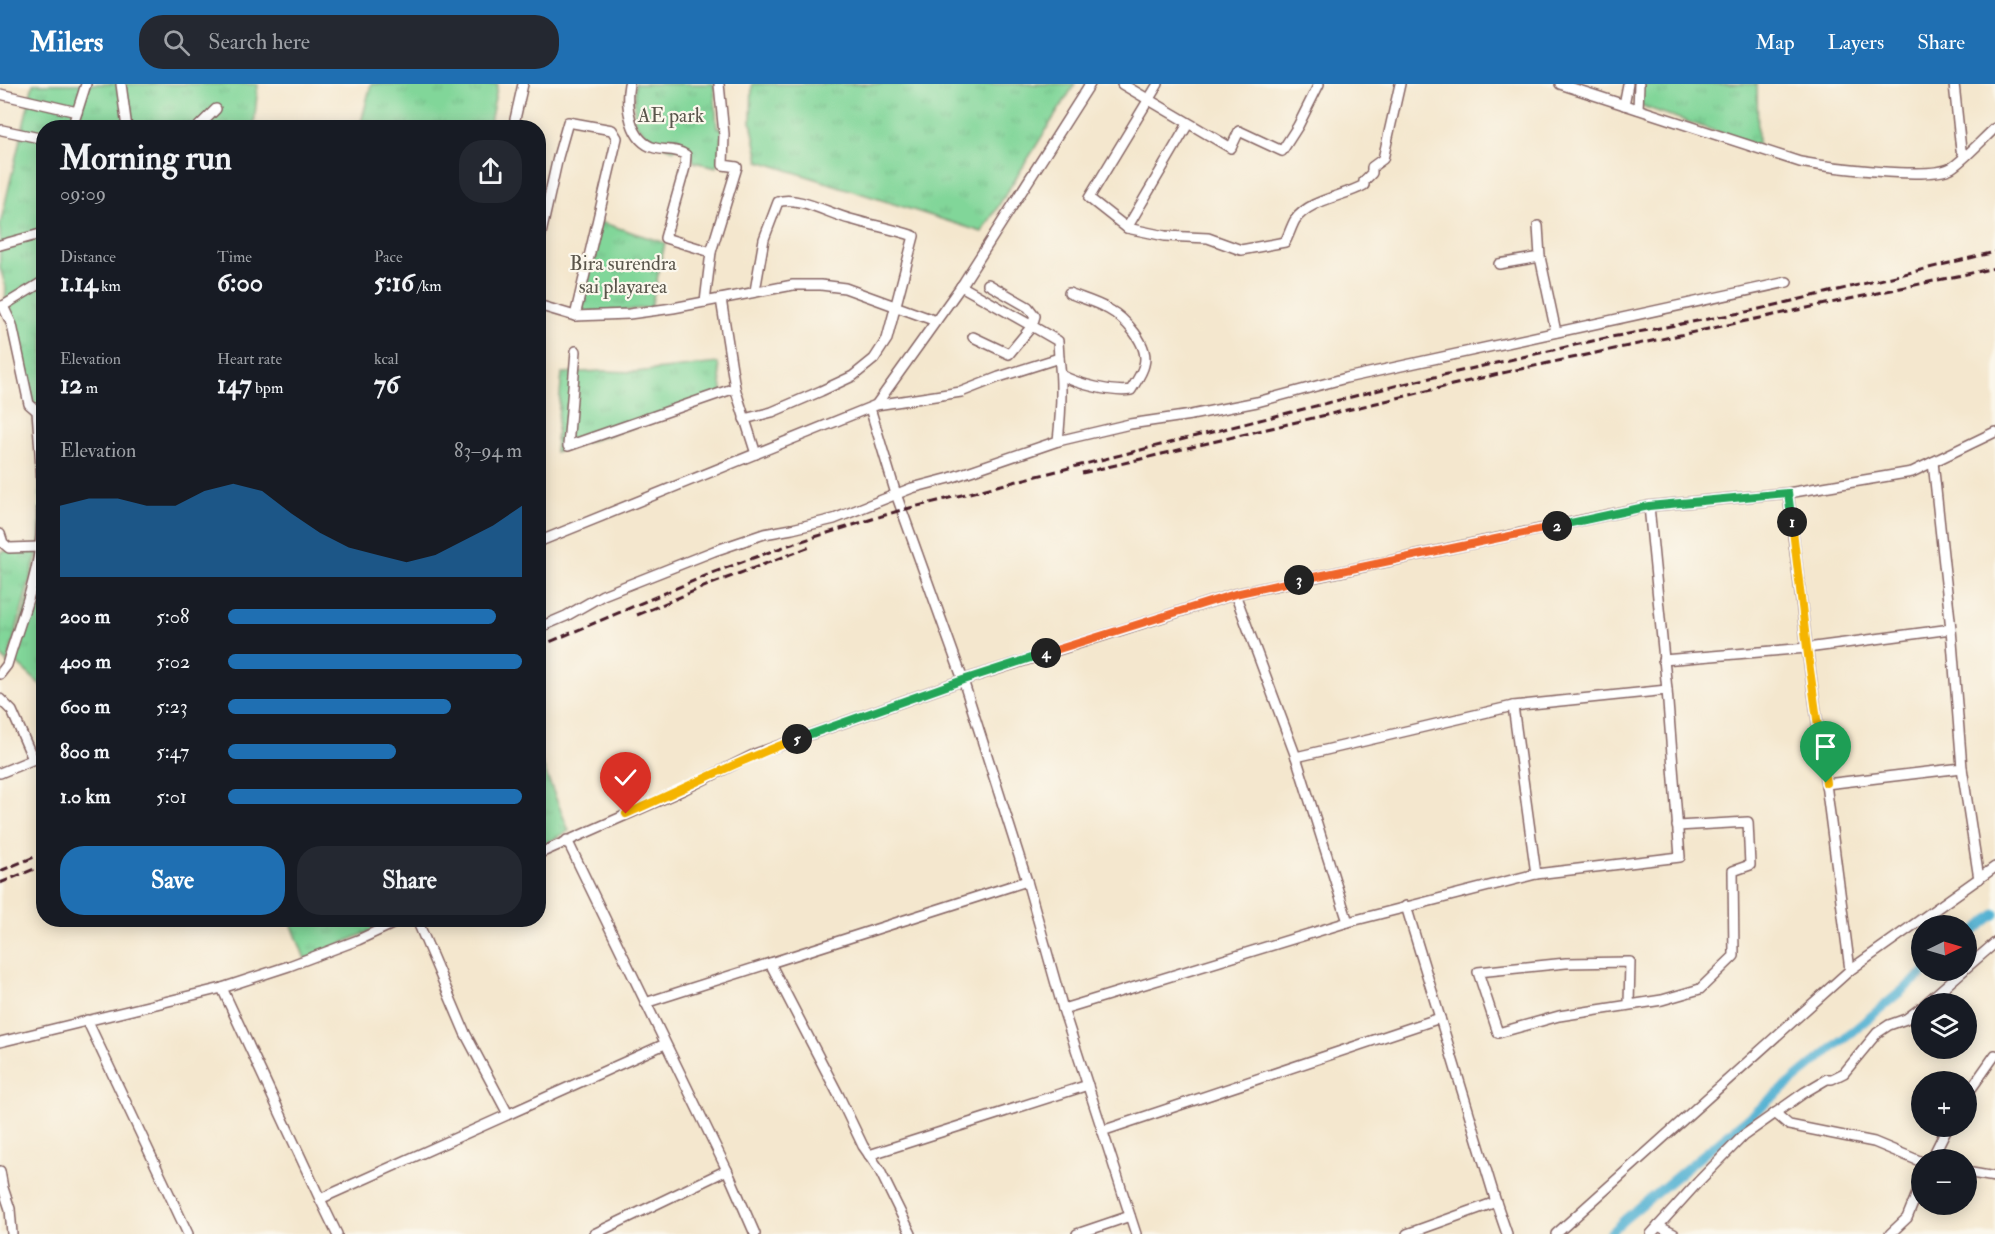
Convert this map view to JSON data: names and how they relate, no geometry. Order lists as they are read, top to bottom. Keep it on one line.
{"parks":["AE park","Bira surendra sai playarea"],"north":"right","page":{"header":"Milers","search":"Search here","nav":["Map","Layers","Share"],"heading":["Morning run","09:09"],"stats":[["Distance","1.14 km"],["Time","6:00"],["Pace","5:16 /km"],["Elevation","12 m"],["Heart rate","147 bpm"],["kcal","76"]],"chart":["Elevation","83–94 m"],"pins":["1","2","3","4","5"],"list":[{"name":"200 m","note":"5:08"},{"name":"400 m","note":"5:02"},{"name":"600 m","note":"5:23"},{"name":"800 m","note":"5:47"},{"name":"1.0 km","note":"5:01"}],"buttons":["Save","Share"],"map_buttons":["+","−"]}}
